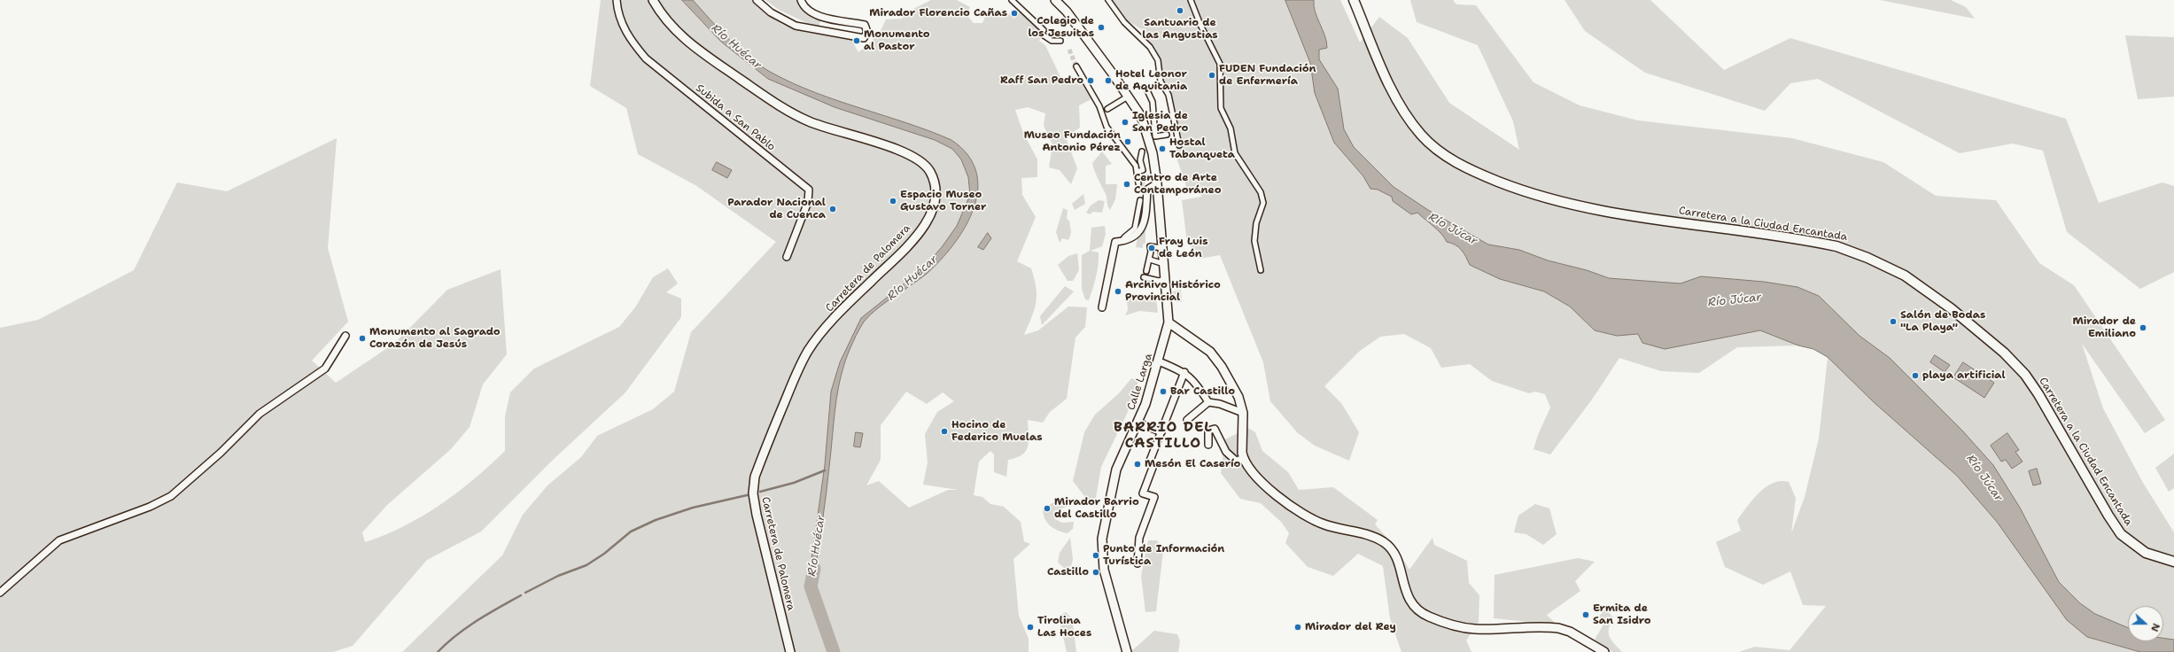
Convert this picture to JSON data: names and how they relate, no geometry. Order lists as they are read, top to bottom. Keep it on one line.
{"streets":{"main road":["Carretera a la Ciudad Encantada"],"street":["Subida a San Pablo","Carretera de Palomera","Calle Larga"]},"districts":["BARRIO DEL CASTILLO"],"water":["Río Huécar","Río Júcar"],"places":["Santuario de las Angustias","Mirador Florencio Cañas","Colegio de los Jesuitas","Monumento al Pastor","FUDEN Fundación de Enfermería","Raff San Pedro","Hotel Leonor de Aquitania","Iglesia de San Pedro","Museo Fundación Antonio Pérez","Hostal Tabanqueta","Centro de Arte Contemporáneo","Espacio Museo Gustavo Torner","Parador Nacional de Cuenca","Fray Luis de León","Archivo Histórico Provincial","Salón de Bodas \"La Playa\"","Mirador de Emiliano","Monumento al Sagrado Corazón de Jesús","playa artificial","Bar Castillo","Hocino de Federico Muelas","Mesón El Caserío","Mirador Barrio del Castillo","Punto de Información Turística","Castillo","Ermita de San Isidro","Tirolina Las Hoces","Mirador del Rey"],"north":"right"}
